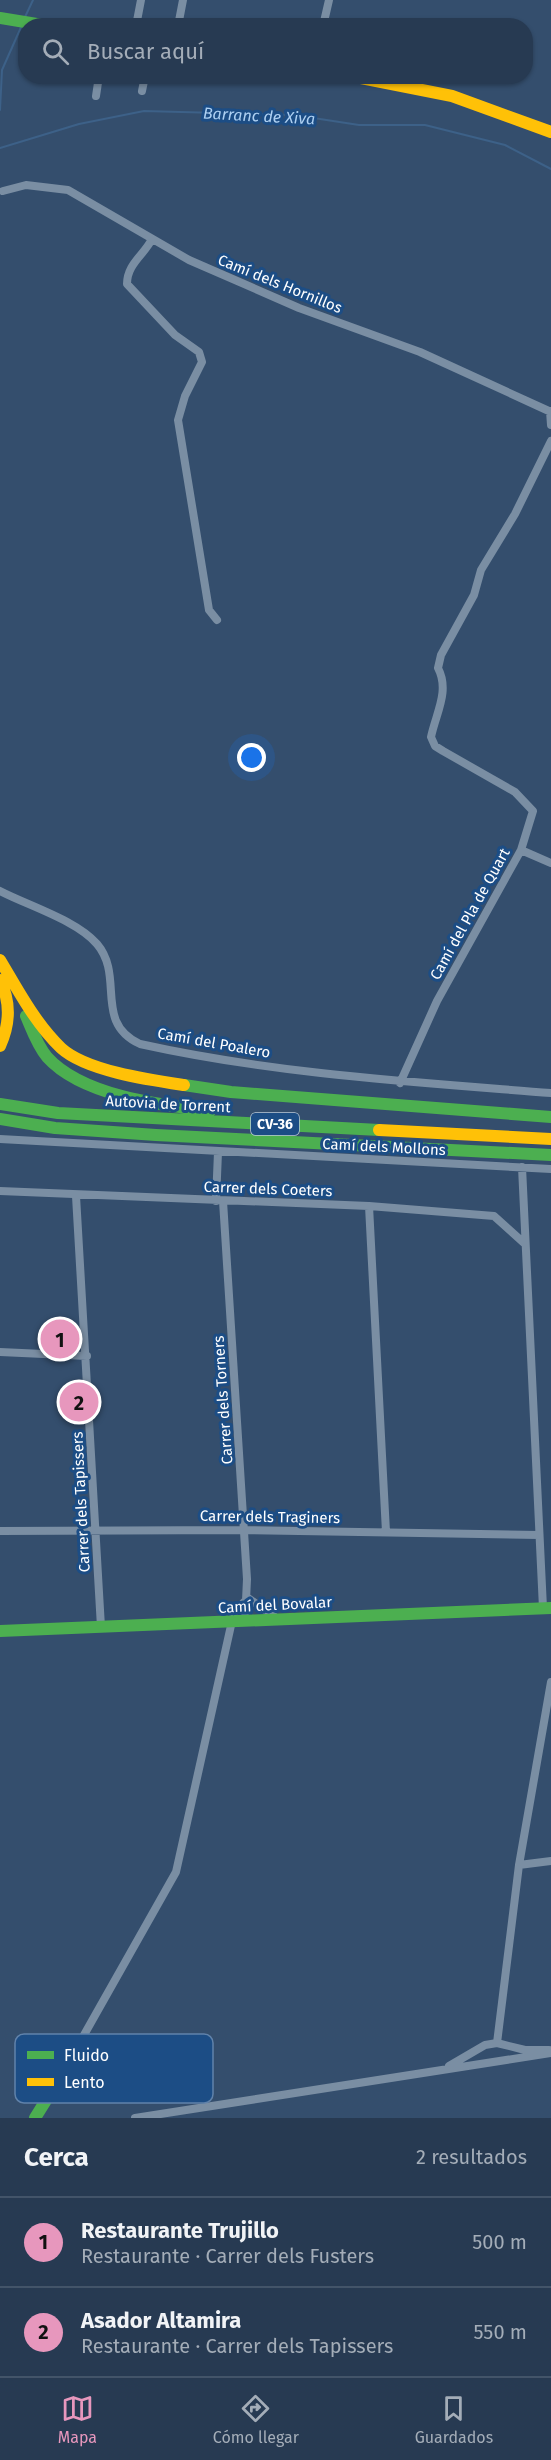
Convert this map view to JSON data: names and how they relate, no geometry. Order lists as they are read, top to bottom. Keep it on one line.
{"streets":{"main road":["Autovia de Torrent","CV-36","Camí del Bovalar"],"street":["Camí dels Hornillos","Camí del Pla de Quart","Camí del Poalero","Camí dels Mollons","Carrer dels Coeters","Carrer dels Torners","Carrer dels Tapissers","Carrer dels Traginers"]},"crossings":[["Camí del Pla de Quart","Camí del Poalero"],["Camí dels Mollons","Carrer dels Torners"],["Carrer dels Coeters","Carrer dels Torners"],["Carrer dels Coeters","Carrer dels Tapissers"],["Carrer dels Torners","Carrer dels Traginers"],["Carrer dels Tapissers","Carrer dels Traginers"],["Carrer dels Tapissers","Camí del Bovalar"]],"water":["Barranc de Xiva"],"legend":["Fluido","Lento"],"page":{"search":"Buscar aquí","pins":["1","2"],"heading":["Cerca","2 resultados"],"list":[{"mark":"1","name":"Restaurante Trujillo","note":"Restaurante · Carrer dels Fusters","value":"500 m"},{"mark":"2","name":"Asador Altamira","note":"Restaurante · Carrer dels Tapissers","value":"550 m"}],"nav":["Mapa","Cómo llegar","Guardados"]}}
